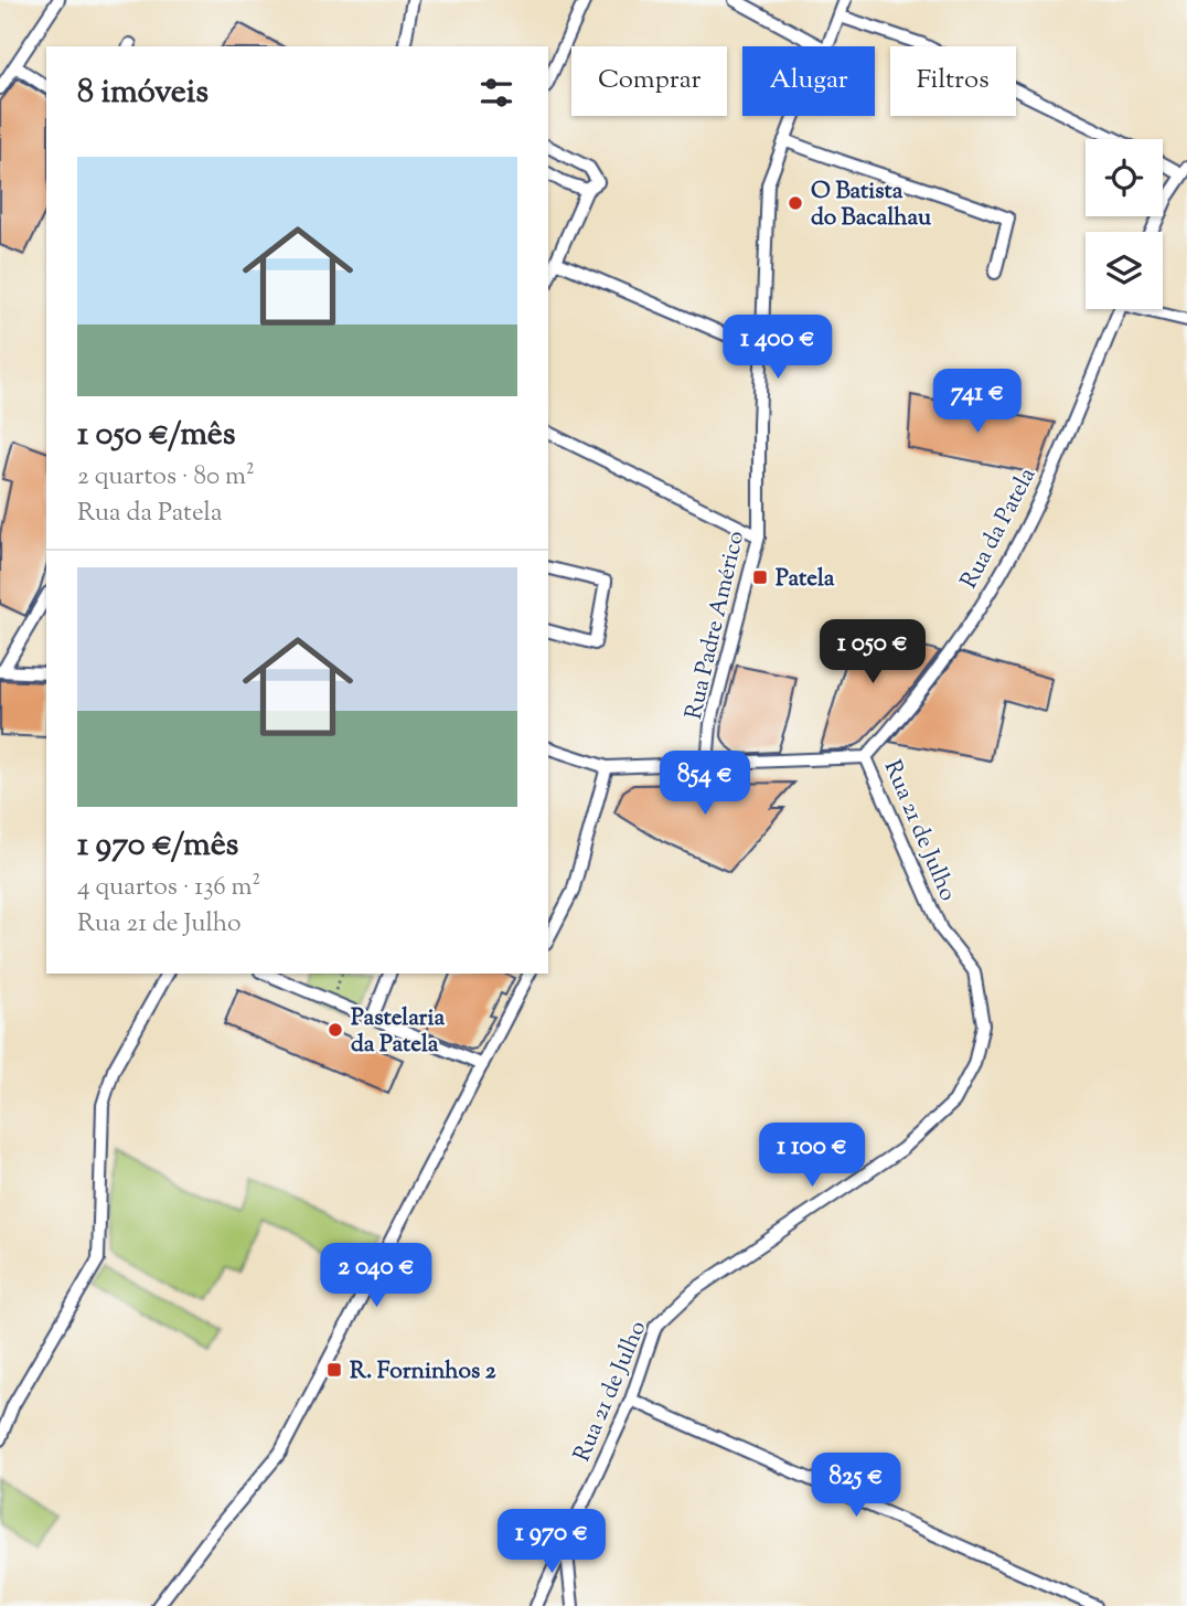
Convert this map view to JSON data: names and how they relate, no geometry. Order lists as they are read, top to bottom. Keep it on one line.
{"streets":{"street":["Rua da Patela","Rua Padre Américo","Rua 21 de Julho"]},"crossings":[["Rua da Patela","Rua 21 de Julho"]],"places":{"other":["O Batista do Bacalhau","Pastelaria da Patela"],"transit":["Patela","R. Forninhos 2"]},"page":{"chip":["Comprar","Alugar","Filtros"],"heading":"8 imóveis","list":[{"name":"1 050 €/mês","note":"2 quartos · 80 m² · Rua da Patela"},{"name":"1 970 €/mês","note":"4 quartos · 136 m² · Rua 21 de Julho"}],"price":["1 400 €","741 €","1 050 €","854 €","1 100 €","2 040 €","825 €","1 970 €"]}}
